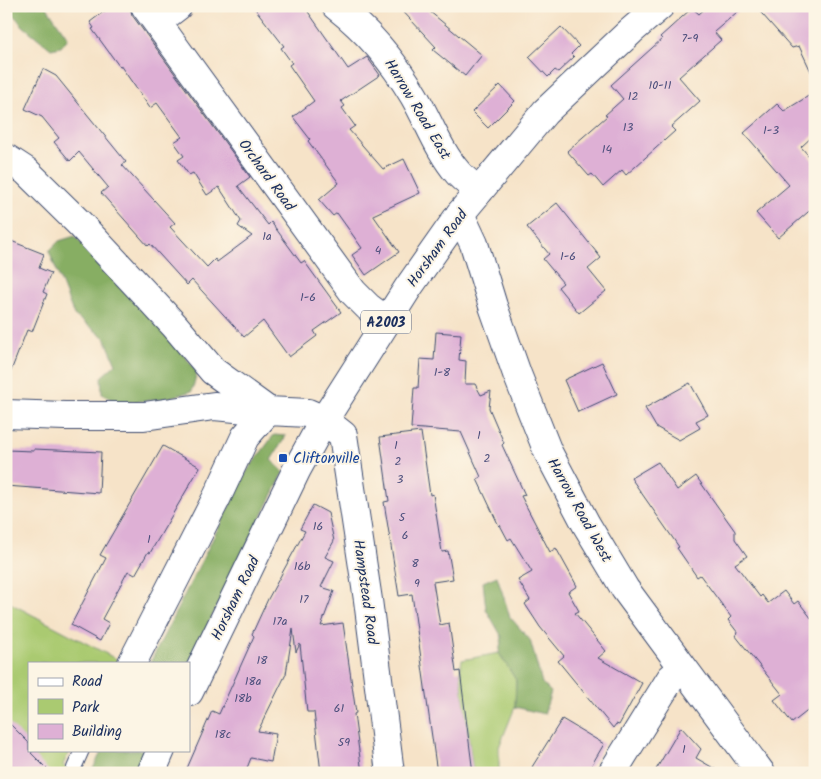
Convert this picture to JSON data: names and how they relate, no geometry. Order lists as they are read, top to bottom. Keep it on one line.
{"streets":{"street":["Harrow Road East","Orchard Road","Horsham Road","A2003","Harrow Road West","Hampstead Road"]},"crossings":[["Harrow Road East","Horsham Road"],["Orchard Road","Horsham Road"],["Horsham Road","Harrow Road West"],["Horsham Road","Hampstead Road"]],"places":{"transit":["Cliftonville"]},"house_numbers":["7-9","10-11","12","13","1-3","14","1a","4","1-6","1-6","1-8","1","1","2","2","3","5","16","6","1","8","16b","9","17","17a","18","18a","18b","61","18c","59","1"],"legend":["Road","Park","Building"]}
